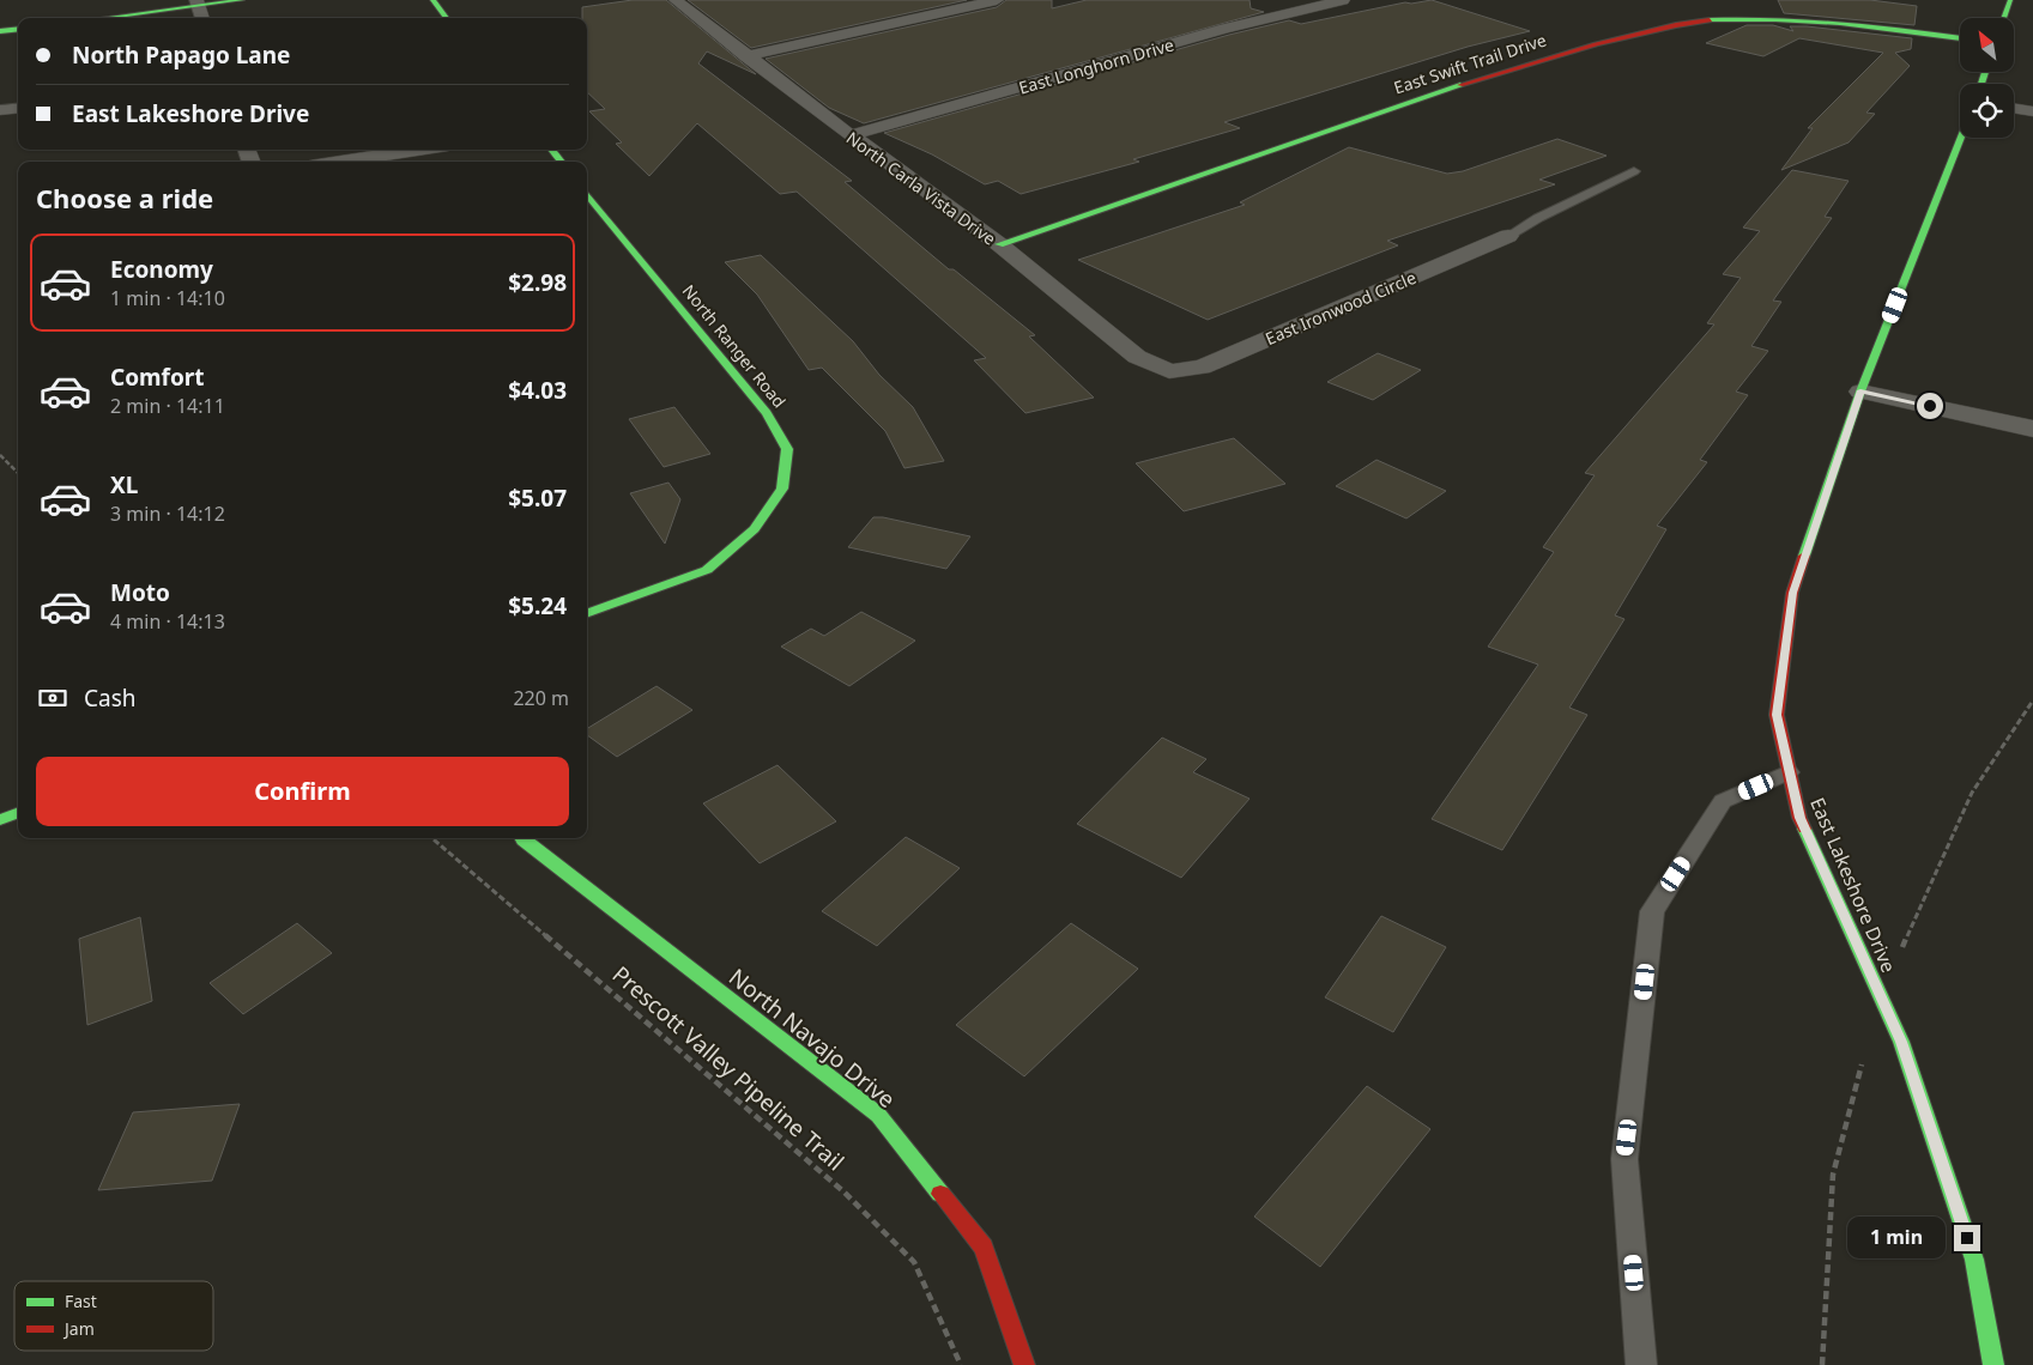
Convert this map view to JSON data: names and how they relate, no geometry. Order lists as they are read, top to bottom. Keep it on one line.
{"streets":{"street":["East Swift Trail Drive","East Longhorn Drive","North Carla Vista Drive","East Ironwood Circle","North Ranger Road","East Lakeshore Drive","North Navajo Drive"],"path":["Prescott Valley Pipeline Trail"]},"crossings":[["East Swift Trail Drive","North Carla Vista Drive"],["East Longhorn Drive","North Carla Vista Drive"],["North Carla Vista Drive","East Ironwood Circle"]],"legend":["Fast","Jam"],"north":"top left","page":{"banner":["North Papago Lane","East Lakeshore Drive"],"heading":"Choose a ride","list":[{"name":"Economy","note":"1 min · 14:10","value":"$2.98"},{"name":"Comfort","note":"2 min · 14:11","value":"$4.03"},{"name":"XL","note":"3 min · 14:12","value":"$5.07"},{"name":"Moto","note":"4 min · 14:13","value":"$5.24"}],"pay":["Cash","220 m"],"buttons":"Confirm","bubble":"1 min"}}
